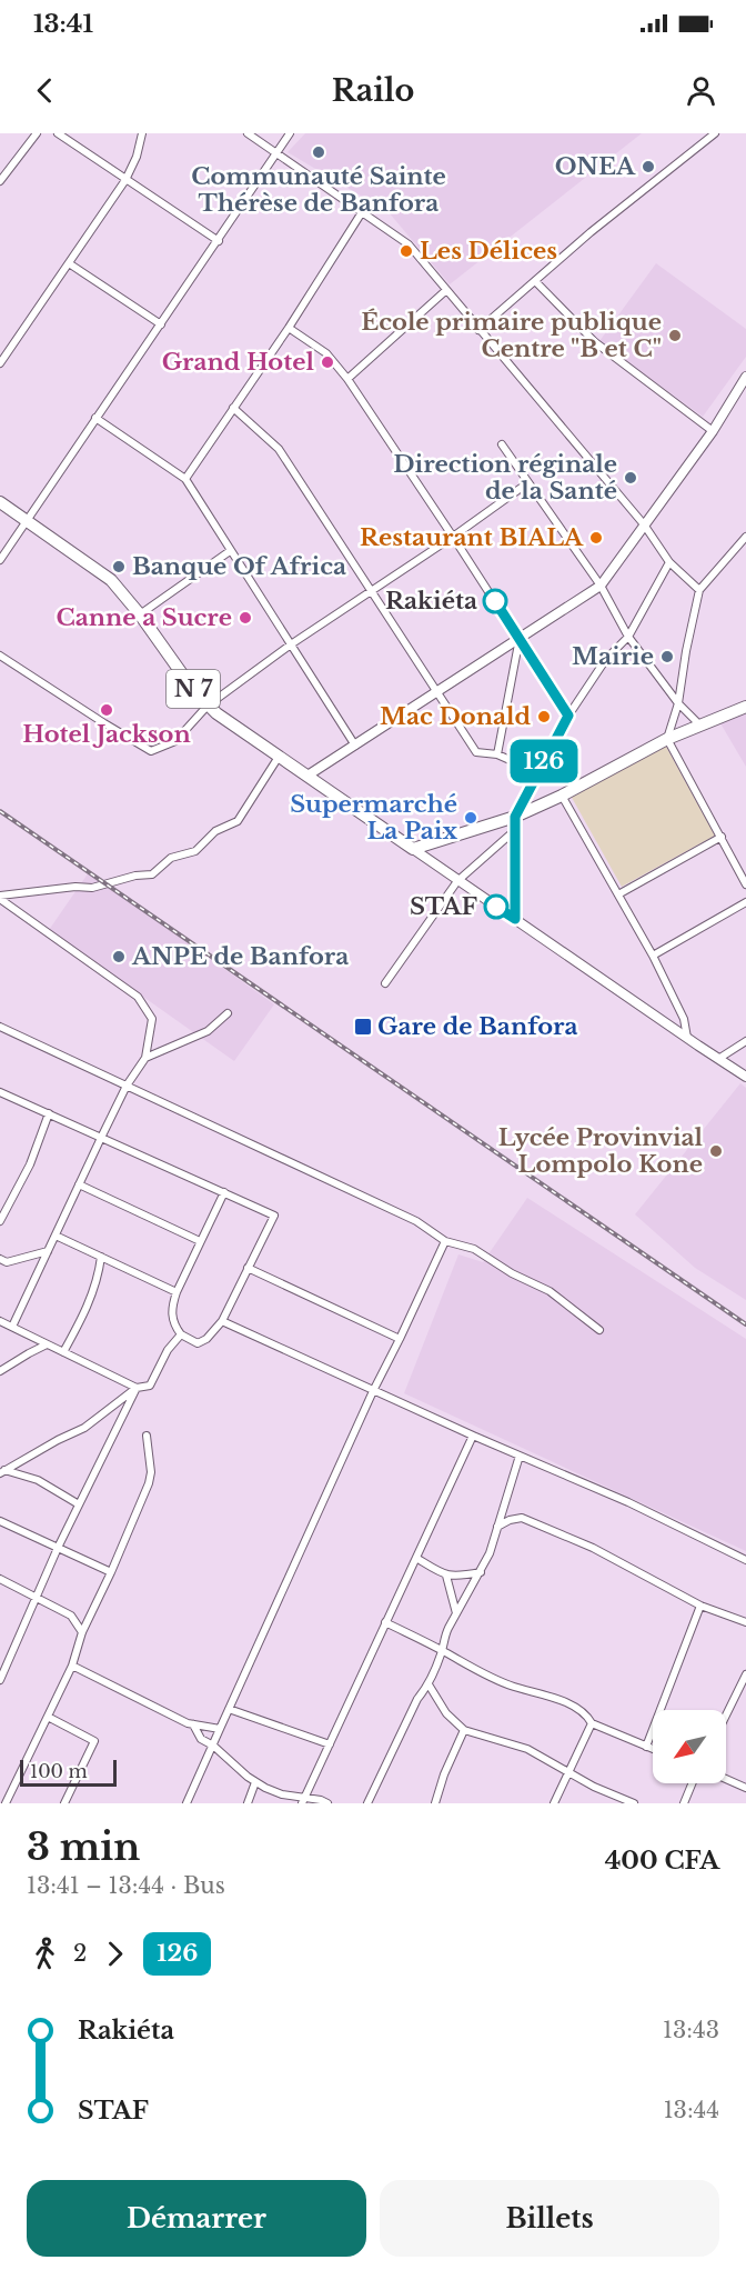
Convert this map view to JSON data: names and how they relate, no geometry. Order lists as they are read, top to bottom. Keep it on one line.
{"streets":{"highway":["N 7"]},"places":{"other":["Communauté Sainte Thérèse de Banfora","ONEA","Les Délices","École primaire publique Centre \"B et C\"","Grand Hotel","Direction réginale de la Santé","Restaurant BIALA","Banque Of Africa","Rakiéta","Canne a Sucre","Mairie","Hotel Jackson","Mac Donald","Supermarché La Paix","STAF","ANPE de Banfora","Lycée Provinvial Lompolo Kone"],"transit":["Gare de Banfora"]},"lines":["bus line 126"],"scale_bar":"100 m","north":"bottom left","page":{"status":"13:41","header":"Railo","on_map":"126","scale":"100 m","heading":["3 min","13:41 – 13:44 · Bus","400 CFA"],"legs":["2","126"],"list":[{"name":"Rakiéta","value":"13:43"},{"name":"STAF","value":"13:44"}],"buttons":["Démarrer","Billets"]}}
